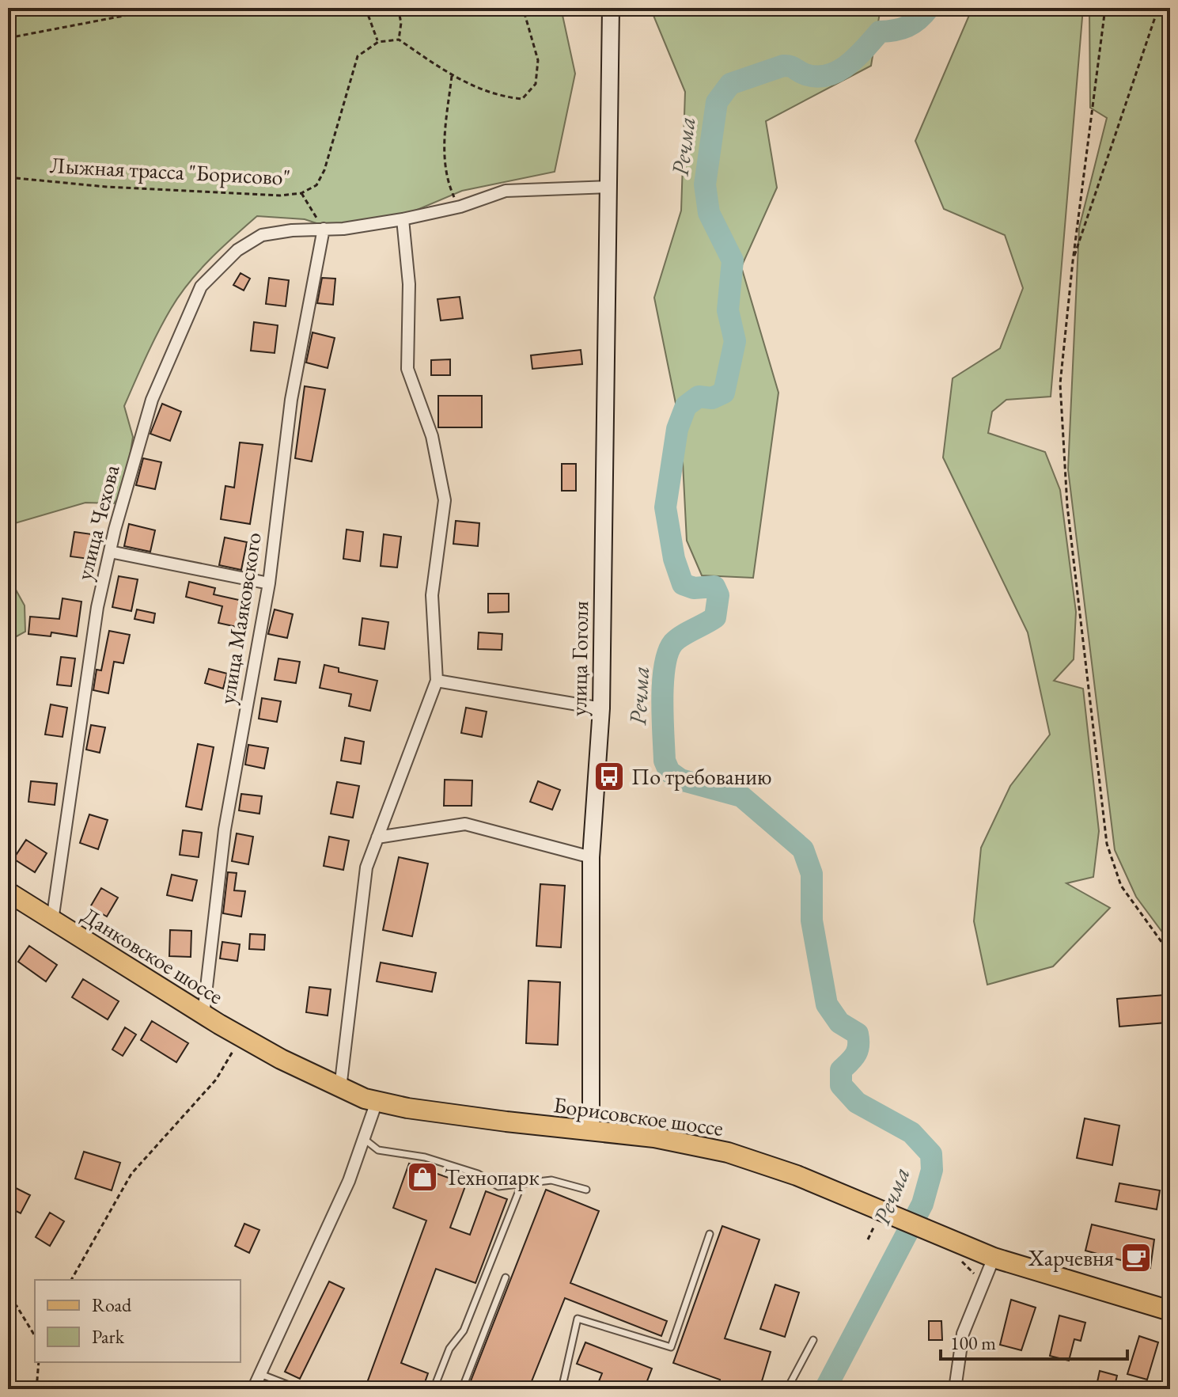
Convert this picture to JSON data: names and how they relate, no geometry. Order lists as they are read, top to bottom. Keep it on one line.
{"streets":{"main road":["Данковское шоссе","Борисовское шоссе"],"street":["улица Чехова","улица Маяковского","улица Гоголя"],"path":["Лыжная трасса \"Борисово\""]},"crossings":[["улица Чехова","улица Маяковского"],["улица Чехова","улица Гоголя"],["улица Чехова","Данковское шоссе"],["улица Маяковского","Данковское шоссе"],["улица Гоголя","Борисовское шоссе"],["Данковское шоссе","Борисовское шоссе"]],"water":["Речма"],"places":{"bus stop":["По требованию"],"shop":["Технопарк"],"cafe":["Харчевня"]},"legend":["Road","Park"],"scale_bar":"100 m"}
